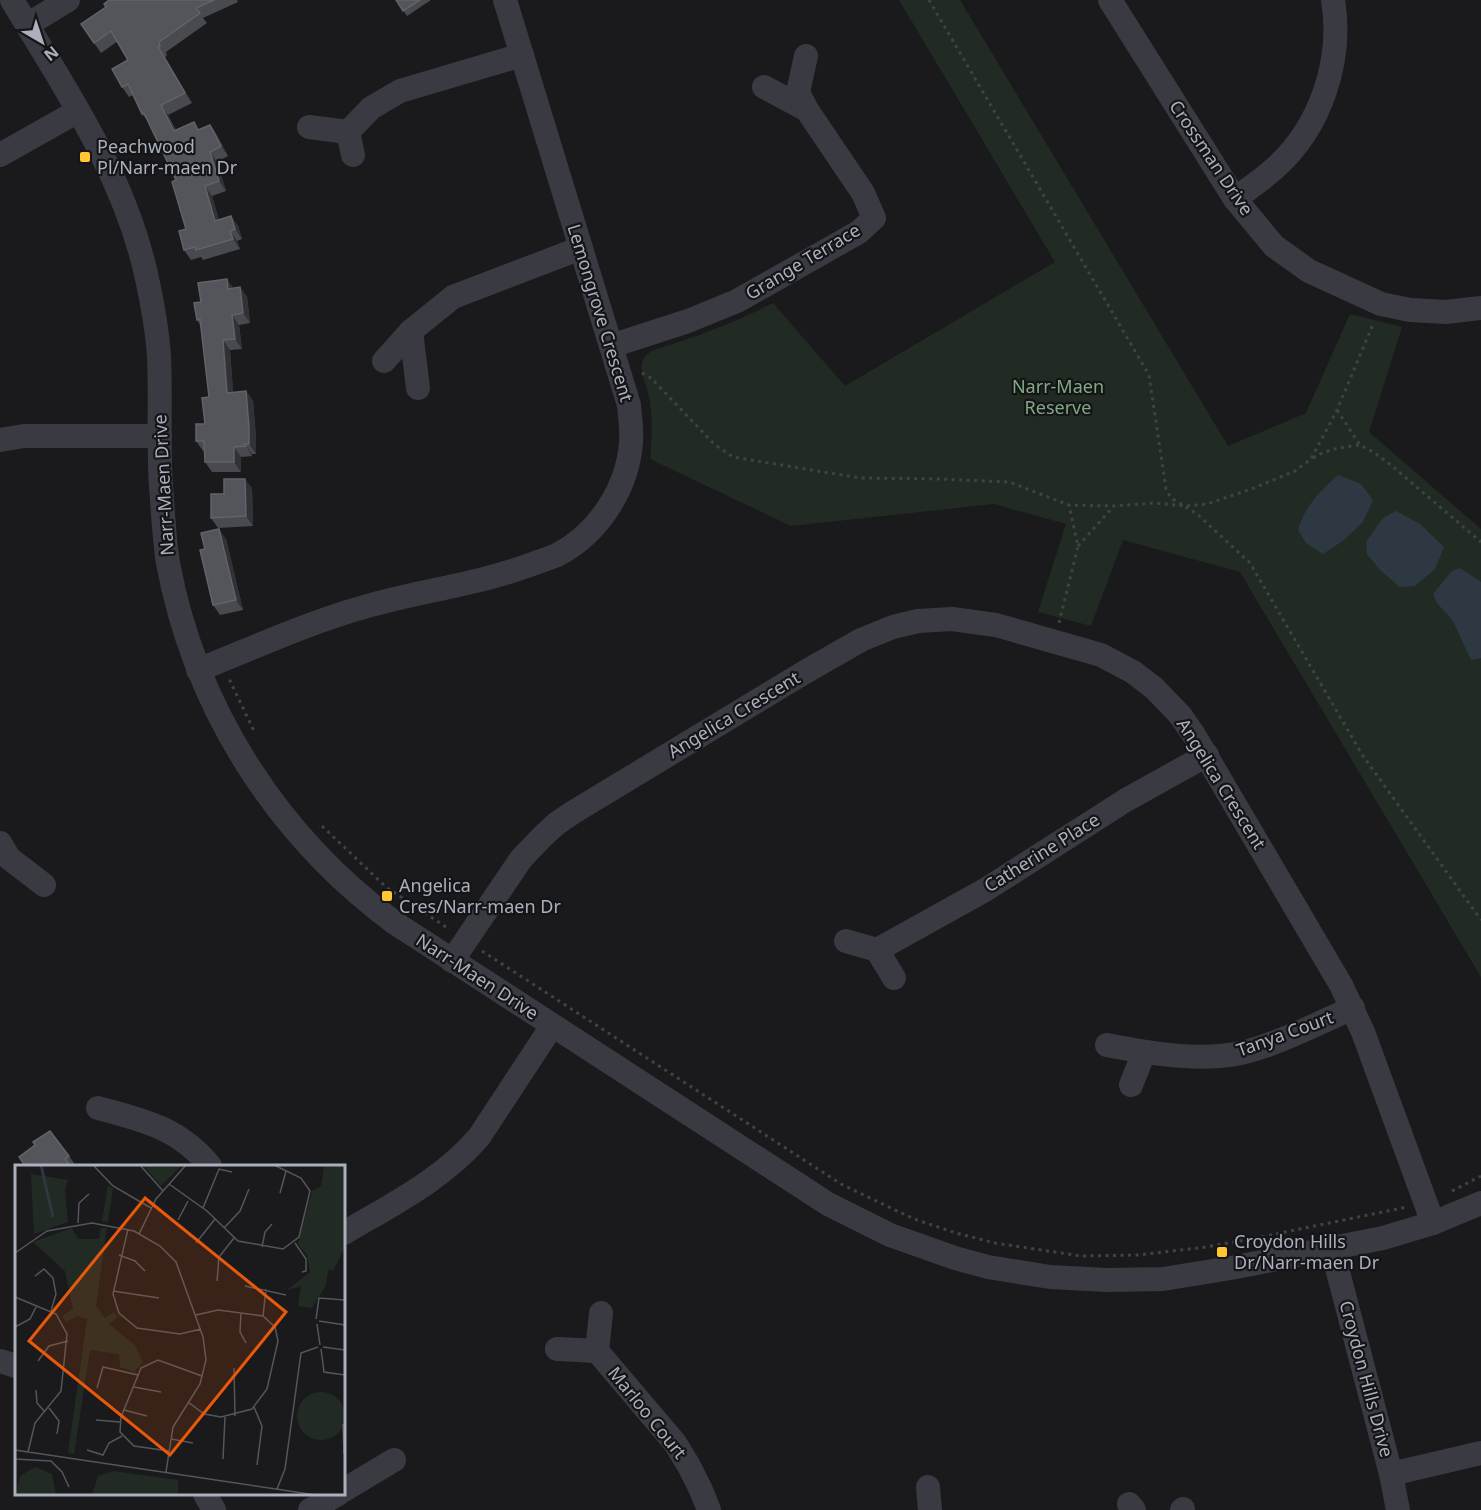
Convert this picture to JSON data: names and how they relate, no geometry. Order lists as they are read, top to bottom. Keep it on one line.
{"streets":{"street":["Crossman Drive","Grange Terrace","Lemongrove Crescent","Narr-Maen Drive","Angelica Crescent","Catherine Place","Tanya Court","Croydon Hills Drive","Marloo Court"]},"crossings":[["Grange Terrace","Lemongrove Crescent"],["Lemongrove Crescent","Narr-Maen Drive"],["Narr-Maen Drive","Angelica Crescent"],["Narr-Maen Drive","Croydon Hills Drive"],["Angelica Crescent","Catherine Place"],["Angelica Crescent","Tanya Court"]],"parks":["Narr-Maen Reserve"],"places":{"transit":["Peachwood Pl/Narr-maen Dr","Angelica Cres/Narr-maen Dr","Croydon Hills Dr/Narr-maen Dr"]},"north":"bottom right"}
